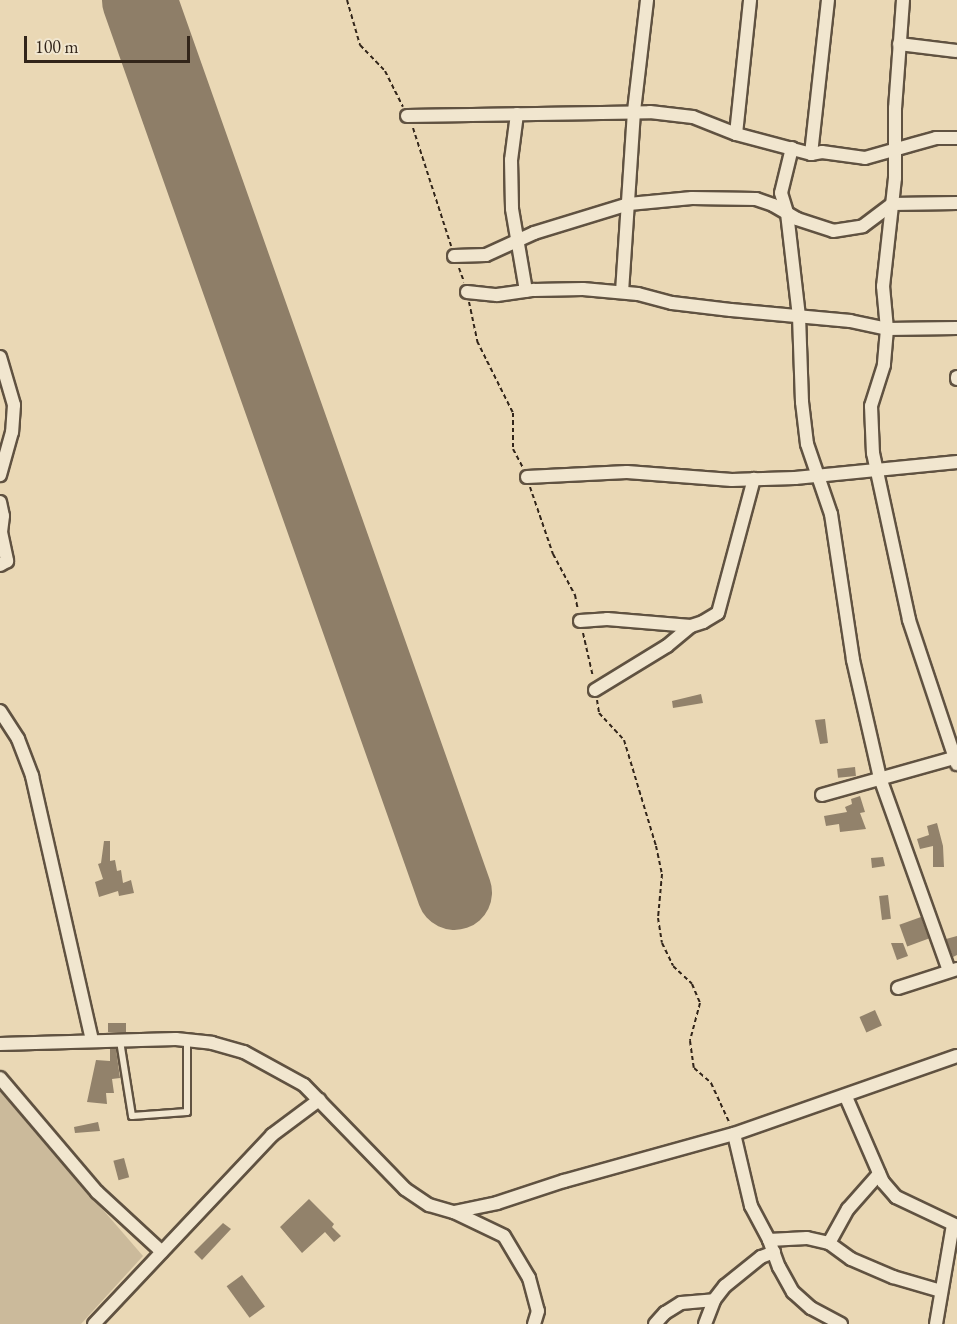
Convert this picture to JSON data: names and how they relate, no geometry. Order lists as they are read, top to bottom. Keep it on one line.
{"scale_bar":"100 m"}
